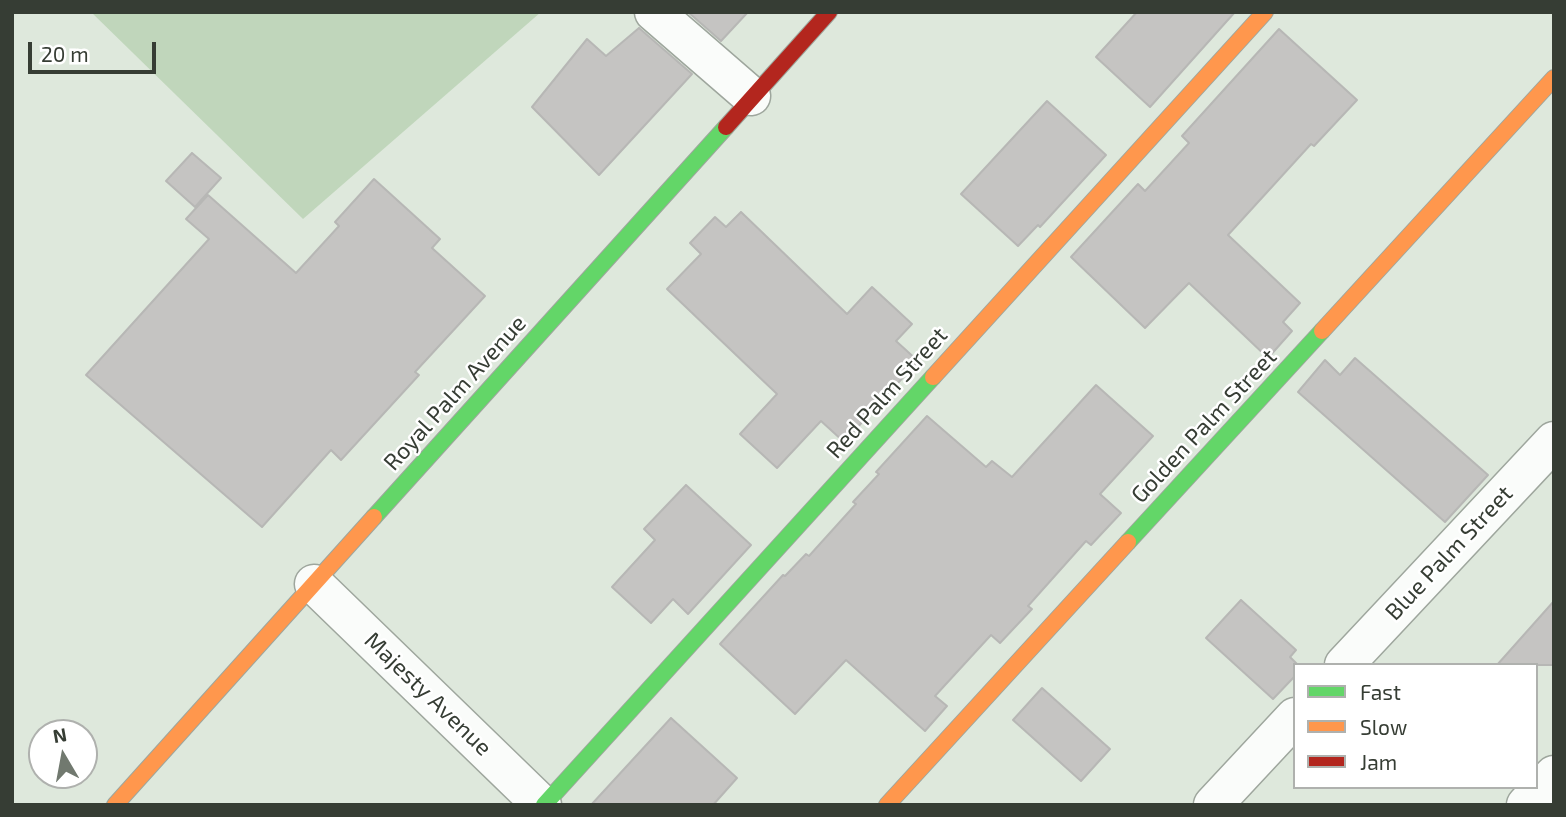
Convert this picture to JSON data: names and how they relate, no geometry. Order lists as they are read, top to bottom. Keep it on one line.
{"streets":{"street":["Royal Palm Avenue","Red Palm Street","Golden Palm Street","Blue Palm Street","Majesty Avenue"]},"crossings":[["Royal Palm Avenue","Majesty Avenue"],["Red Palm Street","Majesty Avenue"]],"legend":["Fast","Slow","Jam"],"scale_bar":"20 m","north":"top"}
